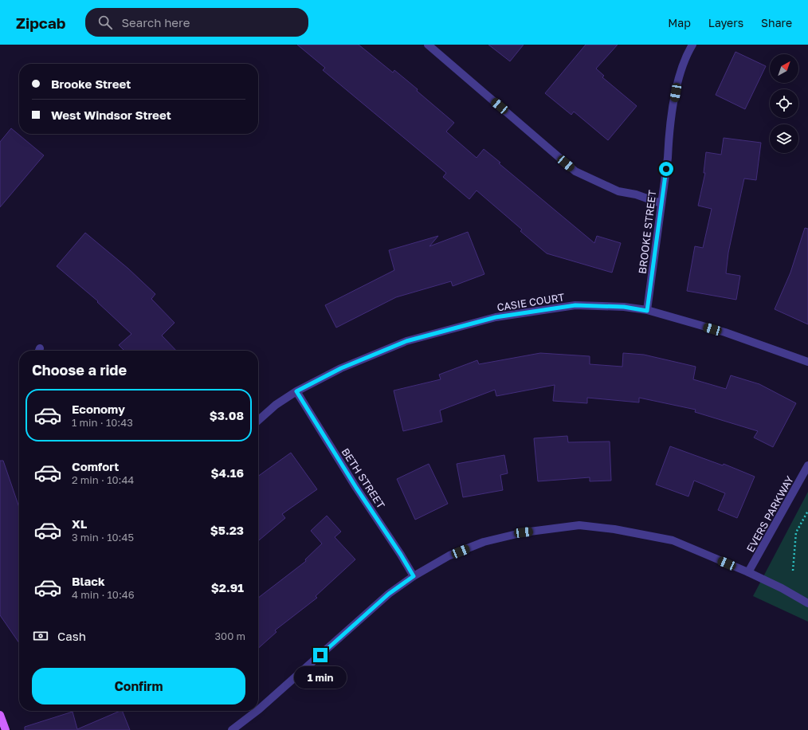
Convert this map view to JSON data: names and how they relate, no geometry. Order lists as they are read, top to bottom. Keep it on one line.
{"streets":{"street":["BROOKE STREET","CASIE COURT","BETH STREET","EVERS PARKWAY"]},"crossings":[["BROOKE STREET","CASIE COURT"],["CASIE COURT","BETH STREET"]],"north":"top right","page":{"header":"Zipcab","search":"Search here","nav":["Map","Layers","Share"],"banner":["Brooke Street","West Windsor Street"],"heading":"Choose a ride","list":[{"name":"Economy","note":"1 min · 10:43","value":"$3.08"},{"name":"Comfort","note":"2 min · 10:44","value":"$4.16"},{"name":"XL","note":"3 min · 10:45","value":"$5.23"},{"name":"Black","note":"4 min · 10:46","value":"$2.91"}],"pay":["Cash","300 m"],"buttons":"Confirm","bubble":"1 min"}}
